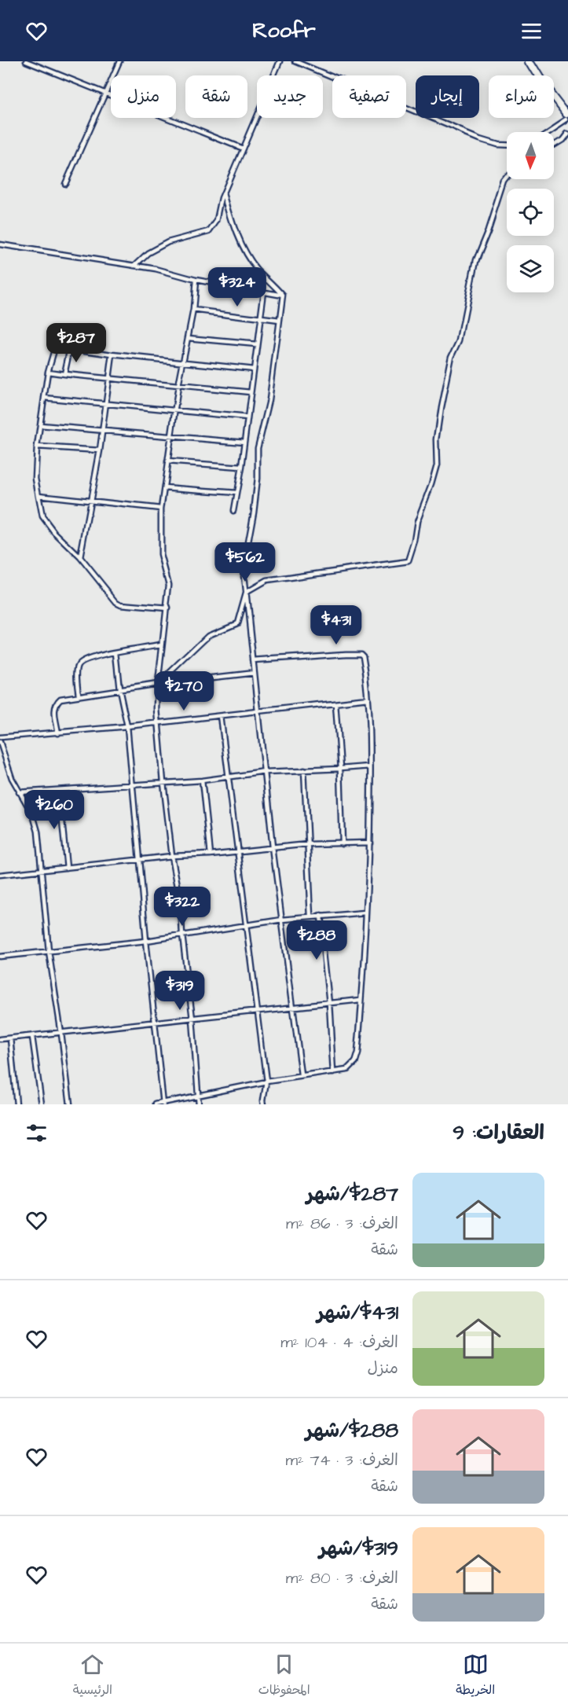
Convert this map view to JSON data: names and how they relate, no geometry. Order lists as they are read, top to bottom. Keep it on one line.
{"north":"bottom","page":{"header":"Roofr","chip":["شراء","إيجار","تصفية","جديد","شقة","منزل"],"price":["$324","$287","$562","$431","$270","$260","$322","$288","$319"],"heading":"العقارات: 9","list":[{"name":"$287/شهر","note":"الغرف: 3 · 86 m² · شقة"},{"name":"$431/شهر","note":"الغرف: 4 · 104 m² · منزل"},{"name":"$288/شهر","note":"الغرف: 3 · 74 m² · شقة"},{"name":"$319/شهر","note":"الغرف: 3 · 80 m² · شقة"}],"tabs":["الخريطة","المحفوظات","الرئيسية"]}}
